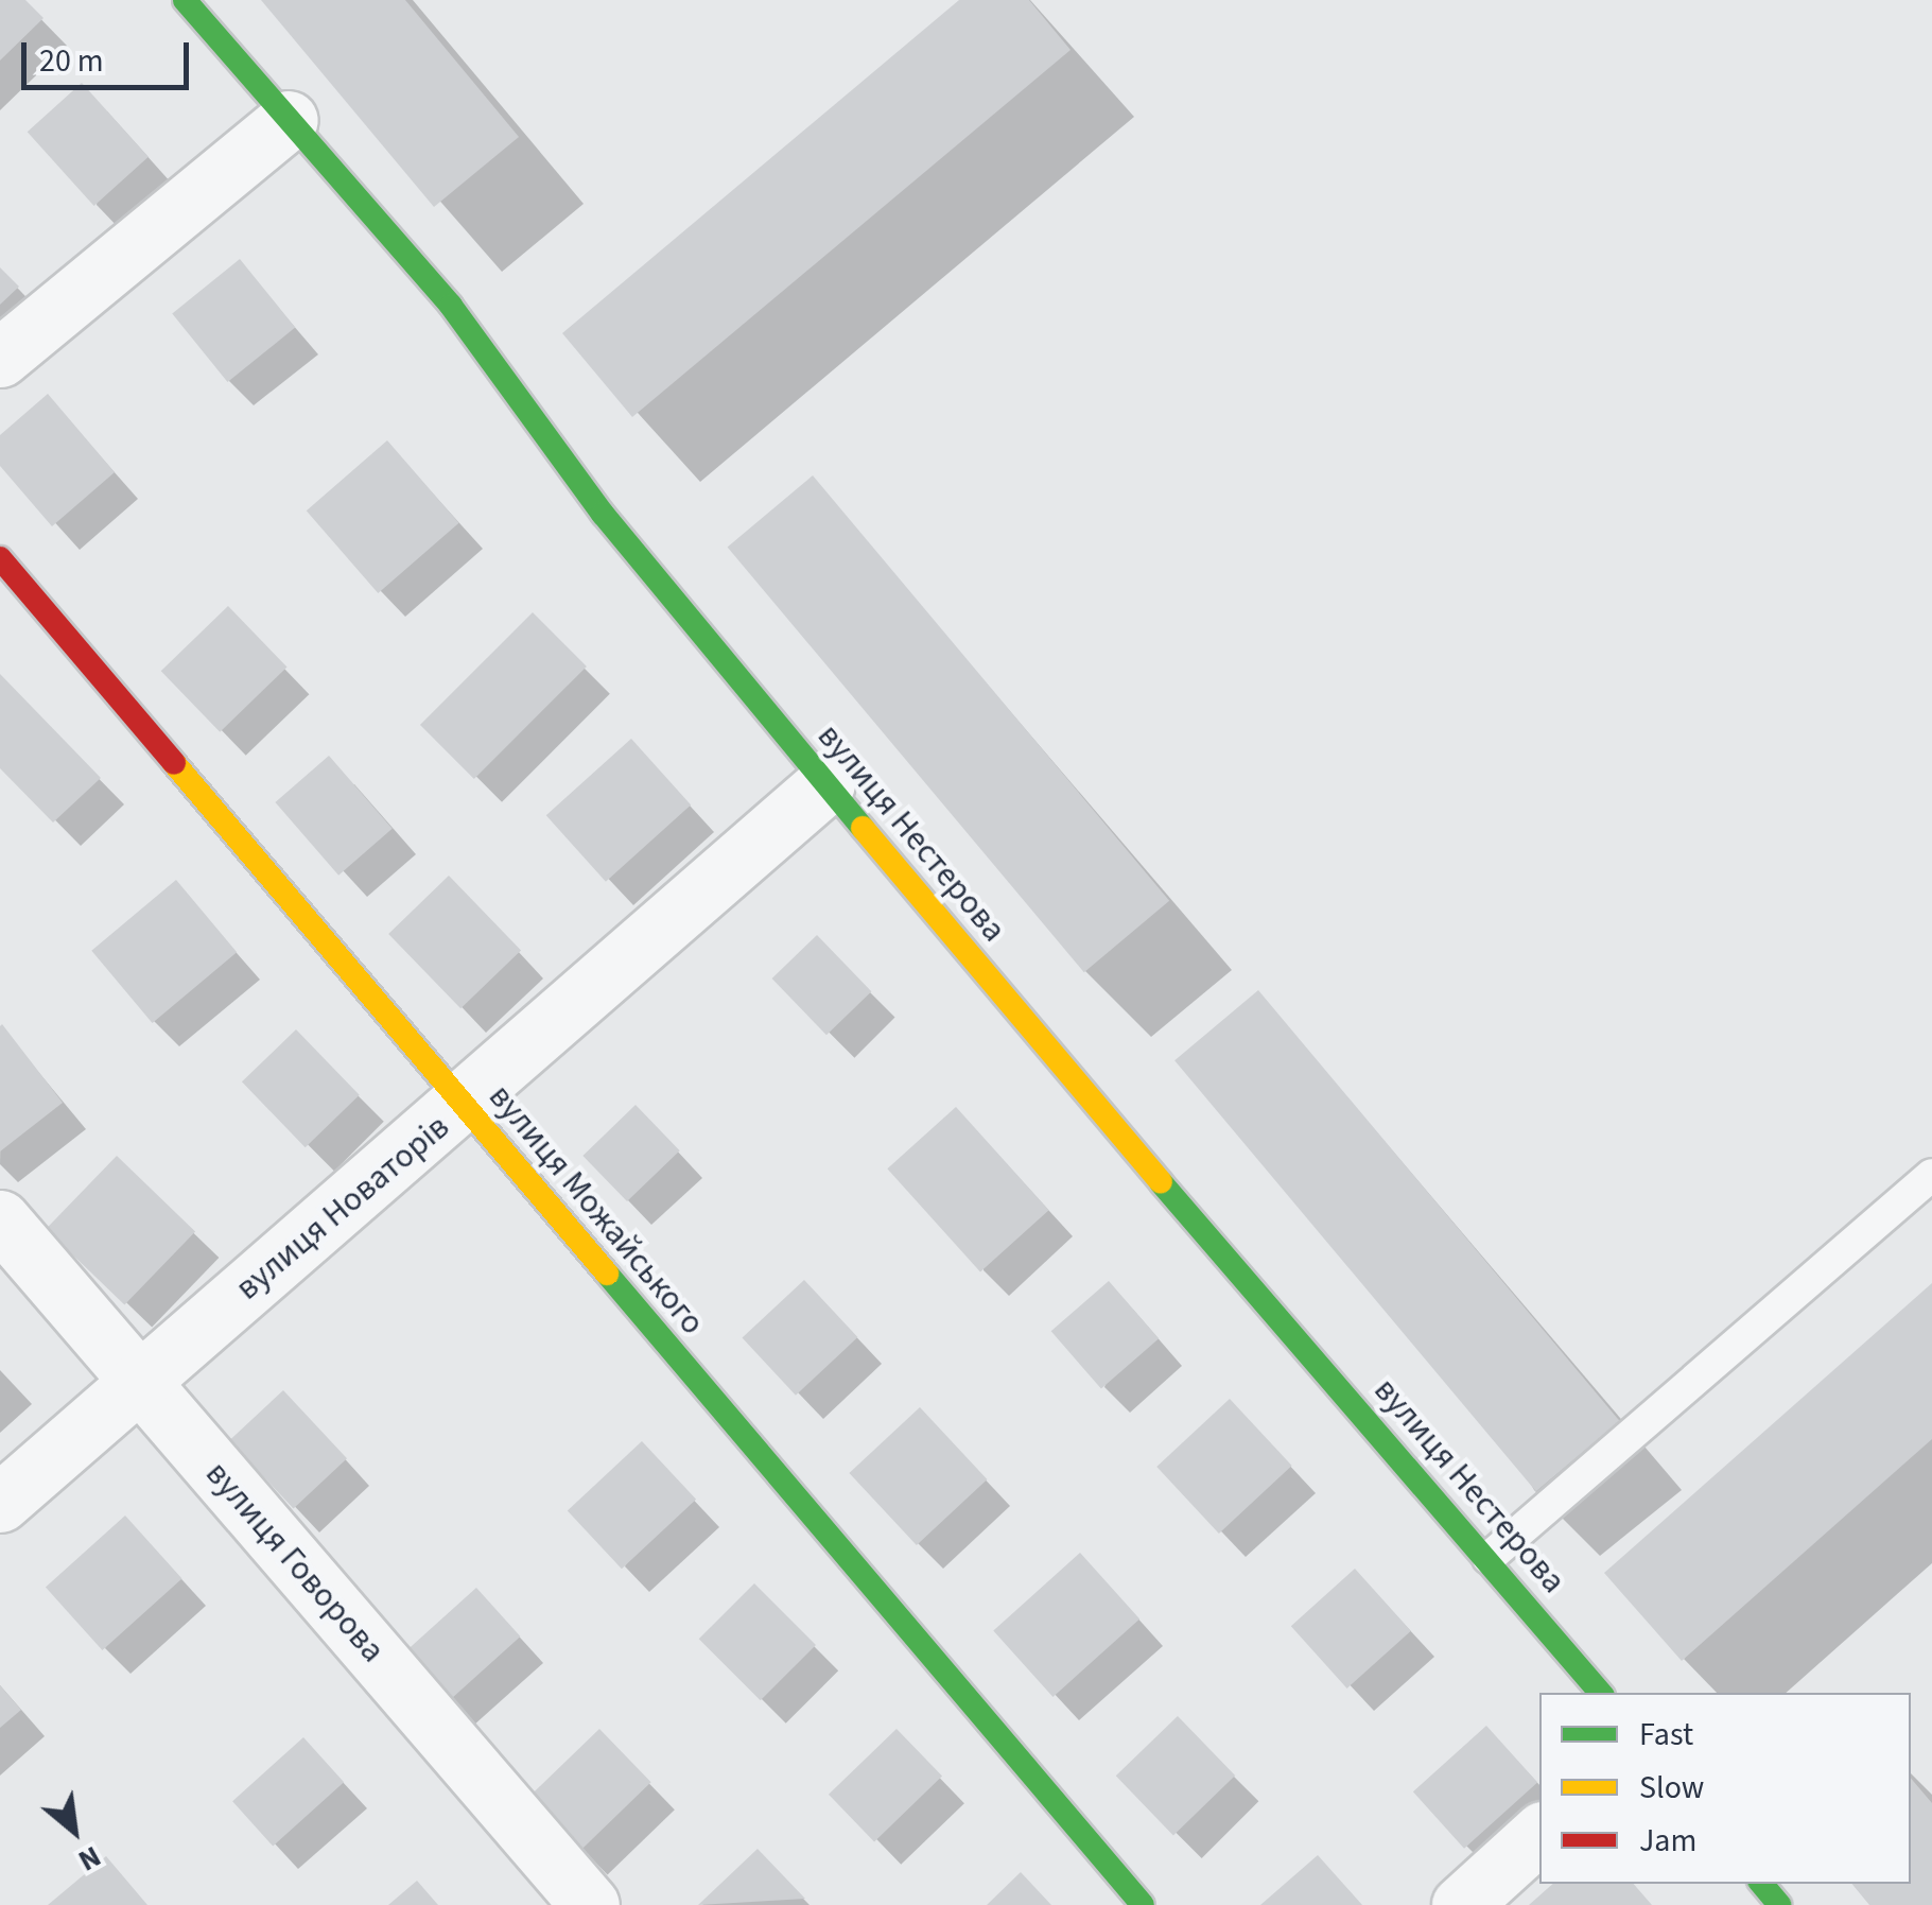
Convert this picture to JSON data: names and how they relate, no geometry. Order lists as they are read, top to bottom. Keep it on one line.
{"streets":{"street":["вулиця Нестерова","вулиця Новаторів","вулиця Можайського","вулиця Говорова"]},"crossings":[["вулиця Нестерова","вулиця Новаторів"],["вулиця Новаторів","вулиця Можайського"],["вулиця Новаторів","вулиця Говорова"]],"legend":["Fast","Slow","Jam"],"scale_bar":"20 m","north":"bottom right"}
